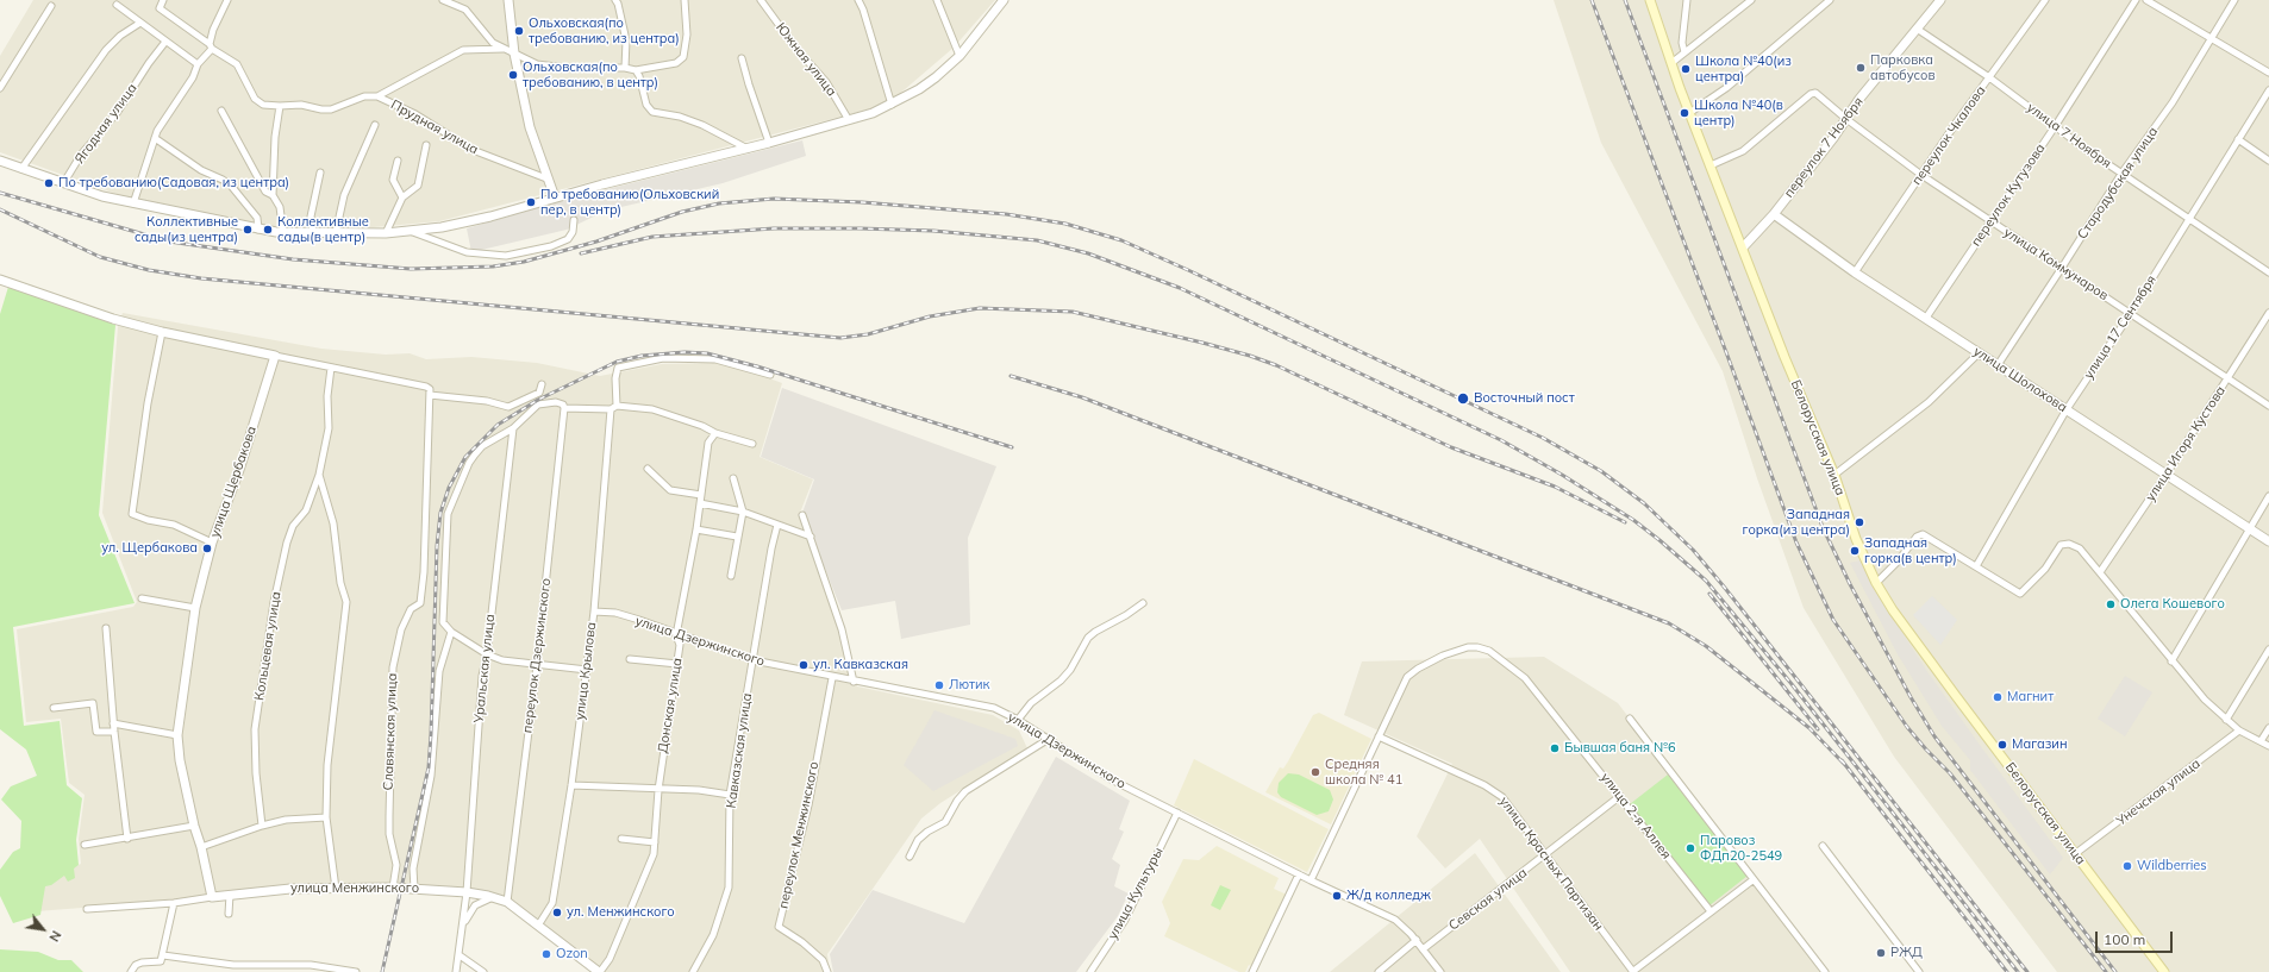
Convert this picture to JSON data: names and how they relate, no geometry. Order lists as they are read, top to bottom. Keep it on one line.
{"streets":{"main road":["Белорусская улица"],"street":["Южная улица","Ягодная улица","Прудная улица","переулок Чкалова","улица 7 Ноября","переулок 7 Ноября","Стародубская улица","переулок Кутузова","улица Коммунаров","улица 17 Сентября","улица Шолохова","улица Игоря Кустова","улица Щербакова","улица Дзержинского","Кольцевая улица","переулок Дзержинского","Уральская улица","улица Крылова","Донская улица","Славянская улица","Кавказская улица","Унечская улица","улица 2-я Аллея","переулок Менжинского","улица Красных Партизан","улица Менжинского","улица Культуры","Севская улица"]},"crossings":[["переулок Чкалова","улица 7 Ноября"],["переулок Чкалова","улица Коммунаров"],["переулок Чкалова","улица Шолохова"],["улица 7 Ноября","переулок 7 Ноября"],["улица 7 Ноября","Стародубская улица"],["улица 7 Ноября","переулок Кутузова"],["улица 7 Ноября","улица 17 Сентября"],["переулок 7 Ноября","улица Коммунаров"],["переулок 7 Ноября","улица Шолохова"],["переулок 7 Ноября","Белорусская улица"],["Стародубская улица","улица Коммунаров"],["Стародубская улица","улица Шолохова"],["переулок Кутузова","улица Коммунаров"],["переулок Кутузова","улица Шолохова"],["улица Коммунаров","улица 17 Сентября"],["улица Коммунаров","Белорусская улица"],["улица Коммунаров","улица Игоря Кустова"],["улица 17 Сентября","улица Шолохова"],["улица Шолохова","улица Игоря Кустова"],["Белорусская улица","Унечская улица"],["улица Щербакова","улица Менжинского"],["улица Дзержинского","улица Крылова"],["улица Дзержинского","Донская улица"],["улица Дзержинского","Кавказская улица"],["улица Дзержинского","улица 2-я Аллея"],["улица Дзержинского","переулок Менжинского"],["улица Дзержинского","улица Культуры"],["улица Дзержинского","Севская улица"],["Кольцевая улица","Славянская улица"],["Кольцевая улица","улица Менжинского"],["переулок Дзержинского","улица Менжинского"],["Уральская улица","улица Менжинского"],["улица Крылова","улица Менжинского"],["Донская улица","улица Менжинского"],["Славянская улица","улица Менжинского"],["улица 2-я Аллея","улица Красных Партизан"],["улица 2-я Аллея","Севская улица"],["улица Красных Партизан","Севская улица"]],"places":["Ольховская(по требованию, из центра)","Парковка автобусов","Школа №40(из центра)","Ольховская(по требованию, в центр)","Школа №40(в центр)","По требованию(Садовая, из центра)","По требованию(Ольховский пер, в центр)","Коллективные сады(из центра)","Коллективные сады(в центр)","Восточный пост","Западная горка(из центра)","ул. Щербакова","Западная горка(в центр)","Олега Кошевого","ул. Кавказская","Лютик","Магнит","Магазин","Бывшая баня №6","Средняя школа № 41","Паровоз ФДп20-2549","Wildberries","Ж/д колледж","ул. Менжинского","РЖД","Ozon"],"scale_bar":"100 m","north":"bottom right"}
